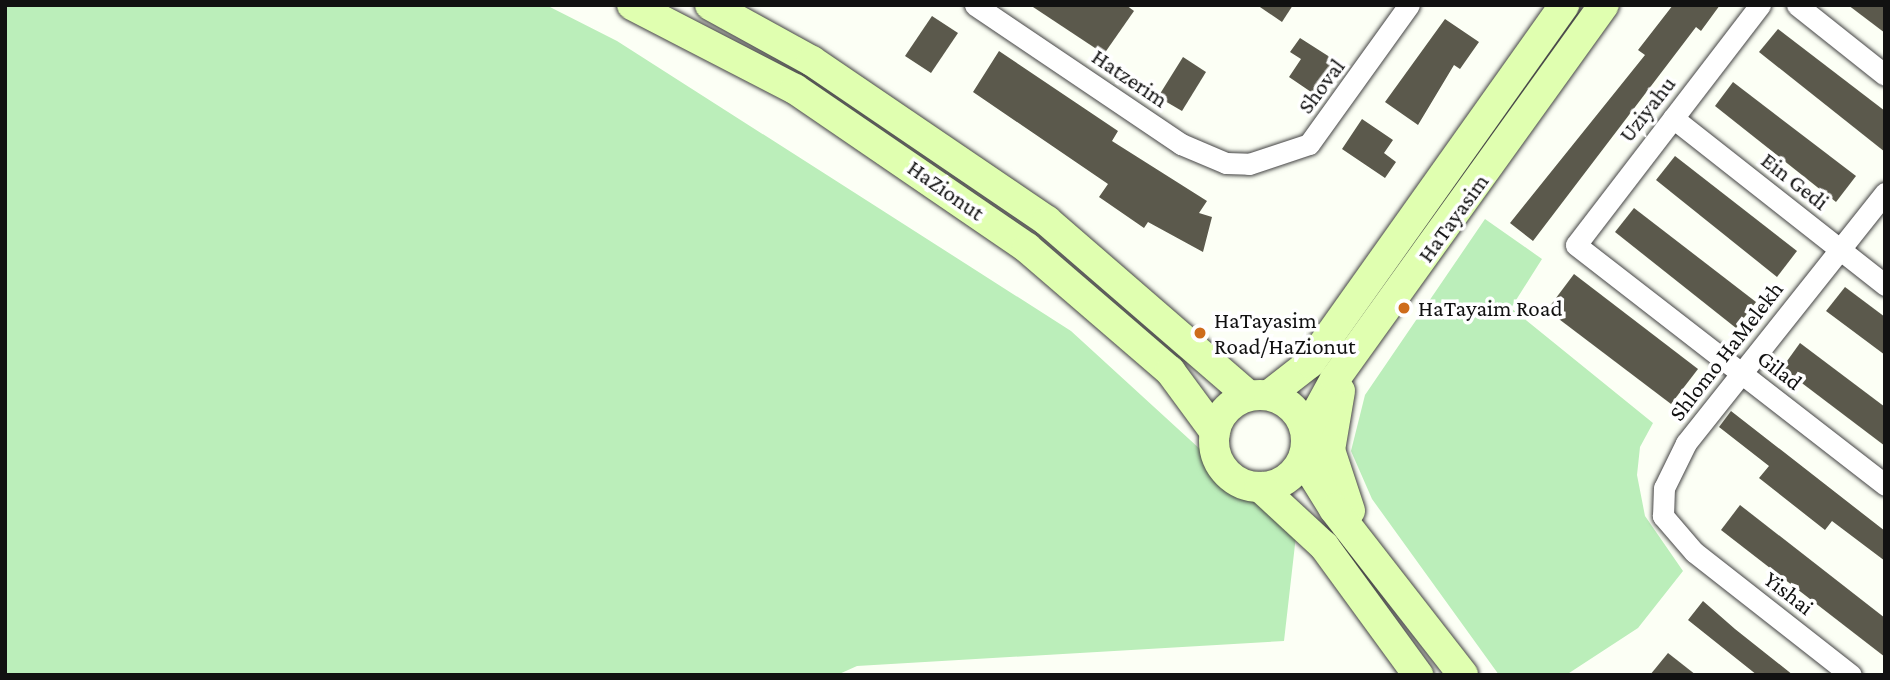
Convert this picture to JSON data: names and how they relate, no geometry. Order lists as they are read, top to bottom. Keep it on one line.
{"streets":{"main road":["HaZionut","HaTayasim"],"street":["Hatzerim","Shoval","Uziyahu","Ein Gedi","Shlomo HaMelekh","Gilad","Yishai"]},"crossings":[["Hatzerim","Shoval"],["Uziyahu","Ein Gedi"],["Uziyahu","Gilad"],["Ein Gedi","Shlomo HaMelekh"],["HaZionut","HaTayasim"],["Shlomo HaMelekh","Gilad"],["Shlomo HaMelekh","Yishai"]],"places":["HaTayaim Road","HaTayasim Road/HaZionut"]}
